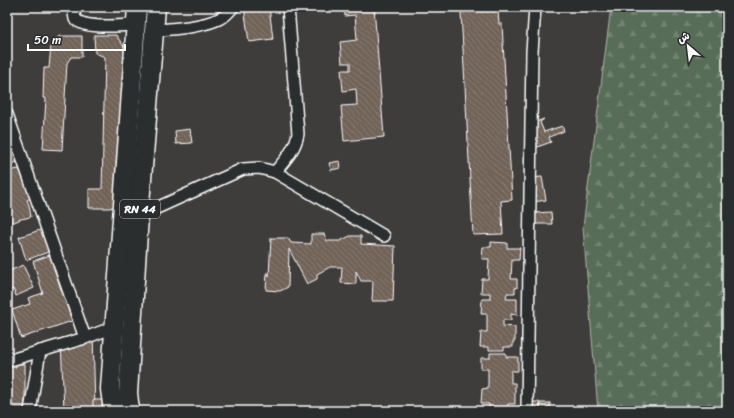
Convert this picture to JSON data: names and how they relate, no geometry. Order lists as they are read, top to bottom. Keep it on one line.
{"streets":{"main road":["RN 44"]},"scale_bar":"50 m","north":"top left"}
